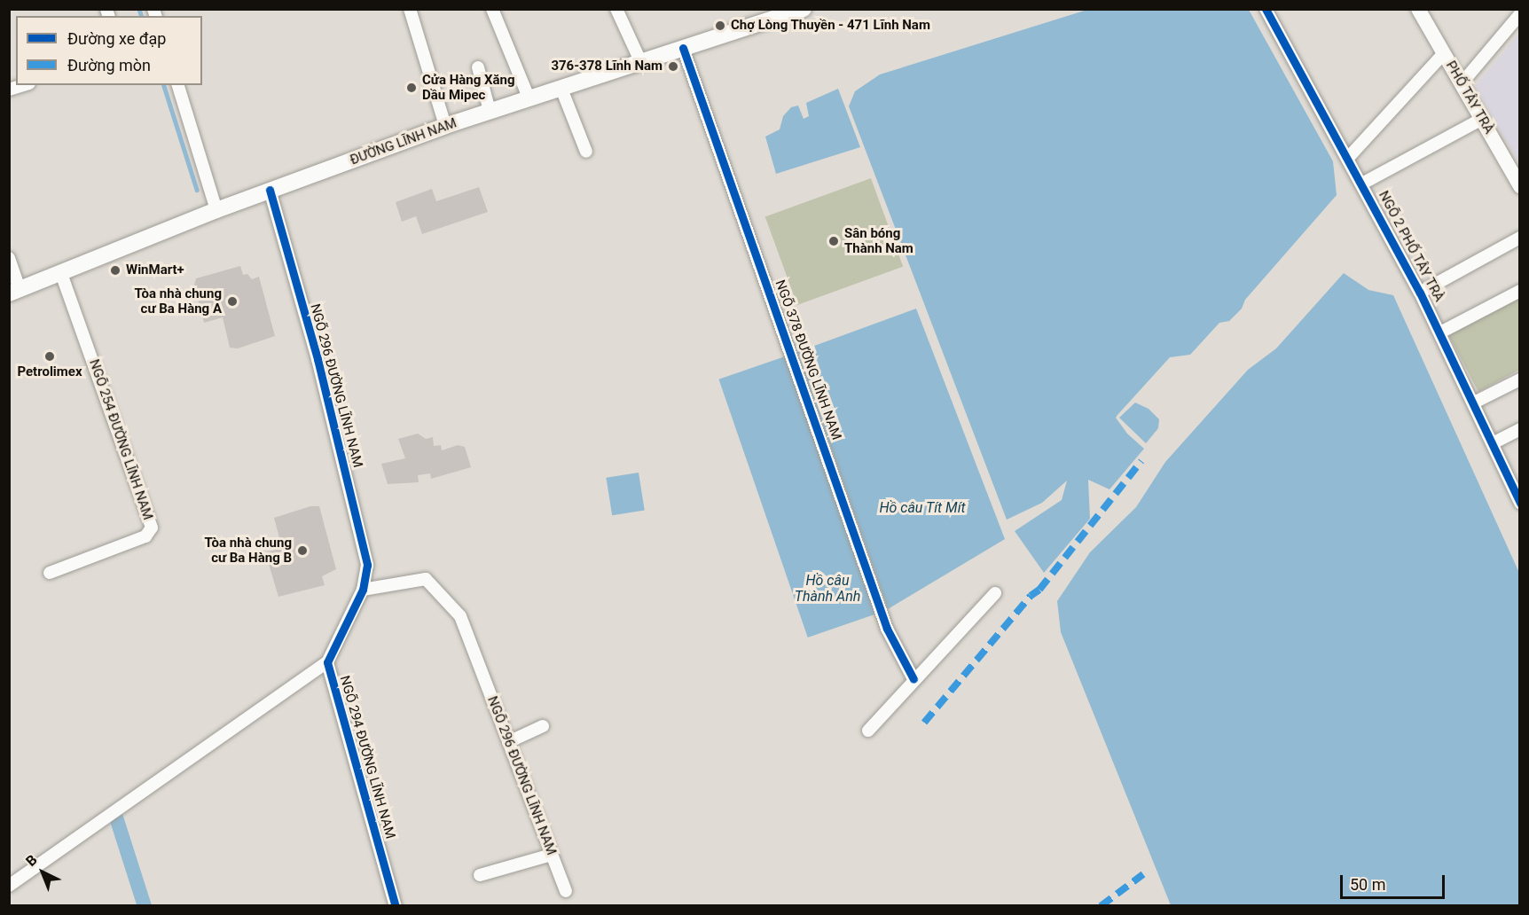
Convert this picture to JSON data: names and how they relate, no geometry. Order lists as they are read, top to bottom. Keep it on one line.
{"streets":{"main road":["ĐƯỜNG LĨNH NAM"],"street":["PHỐ TÂY TRÀ","NGÕ 2 PHỐ TÂY TRÀ","NGÕ 378 ĐƯỜNG LĨNH NAM","NGÕ 296 ĐƯỜNG LĨNH NAM","NGÕ 254 ĐƯỜNG LĨNH NAM","NGÕ 294 ĐƯỜNG LĨNH NAM"]},"crossings":[["ĐƯỜNG LĨNH NAM","NGÕ 378 ĐƯỜNG LĨNH NAM"],["ĐƯỜNG LĨNH NAM","NGÕ 296 ĐƯỜNG LĨNH NAM"],["ĐƯỜNG LĨNH NAM","NGÕ 254 ĐƯỜNG LĨNH NAM"],["NGÕ 296 ĐƯỜNG LĨNH NAM","NGÕ 294 ĐƯỜNG LĨNH NAM"]],"water":["Hồ câu Tít Mít","Hồ câu Thành Anh"],"places":["Chợ Lòng Thuyền - 471 Lĩnh Nam","376-378 Lĩnh Nam","Cửa Hàng Xăng Dầu Mipec","Sân bóng Thành Nam","WinMart+","Tòa nhà chung cư Ba Hàng A","Petrolimex","Tòa nhà chung cư Ba Hàng B"],"legend":["Đường xe đạp","Đường mòn"],"scale_bar":"50 m","north":"top left"}
